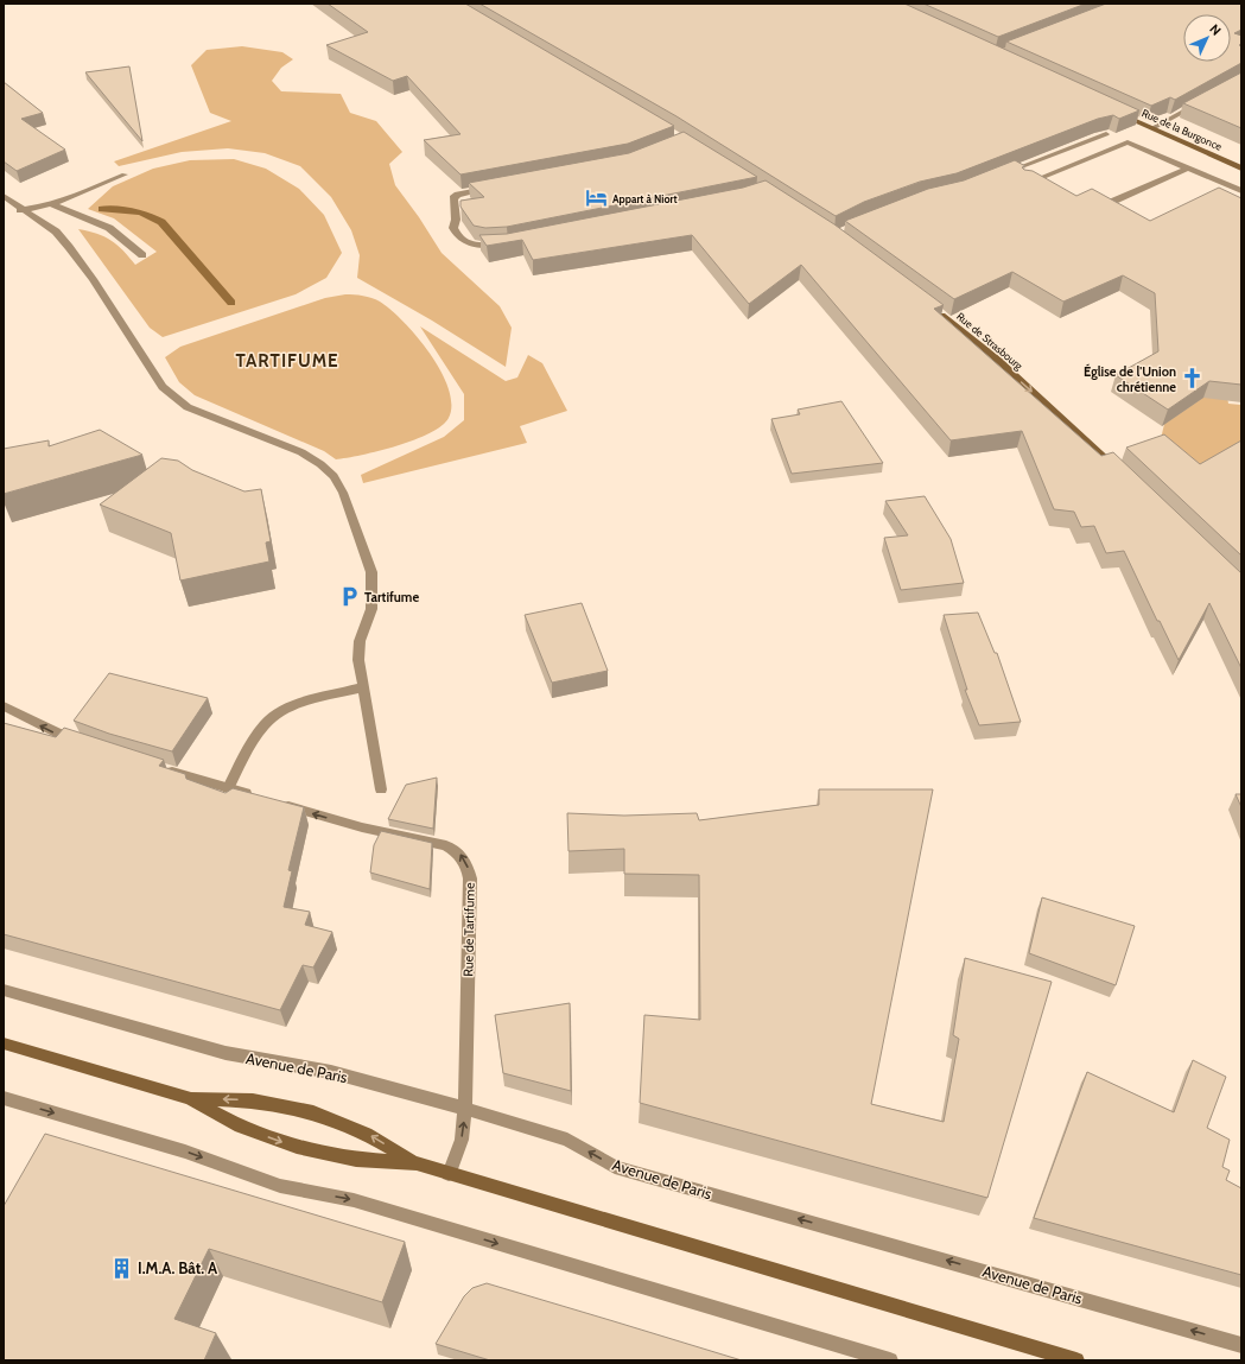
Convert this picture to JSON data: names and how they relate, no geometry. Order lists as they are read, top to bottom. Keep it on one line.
{"streets":{"main road":["Rue de la Burgonce","Rue de Strasbourg"],"street":["Rue de Tartifume","Avenue de Paris"]},"crossings":[["Rue de Tartifume","Avenue de Paris"]],"one_way":["Rue de Strasbourg","Avenue de Paris"],"districts":["TARTIFUME"],"places":{"hotel":["Appart à Niort"],"church":["Église de l'Union chrétienne"],"parking":["Tartifume"],"building":["I.M.A. Bât. A"]},"north":"top right"}
